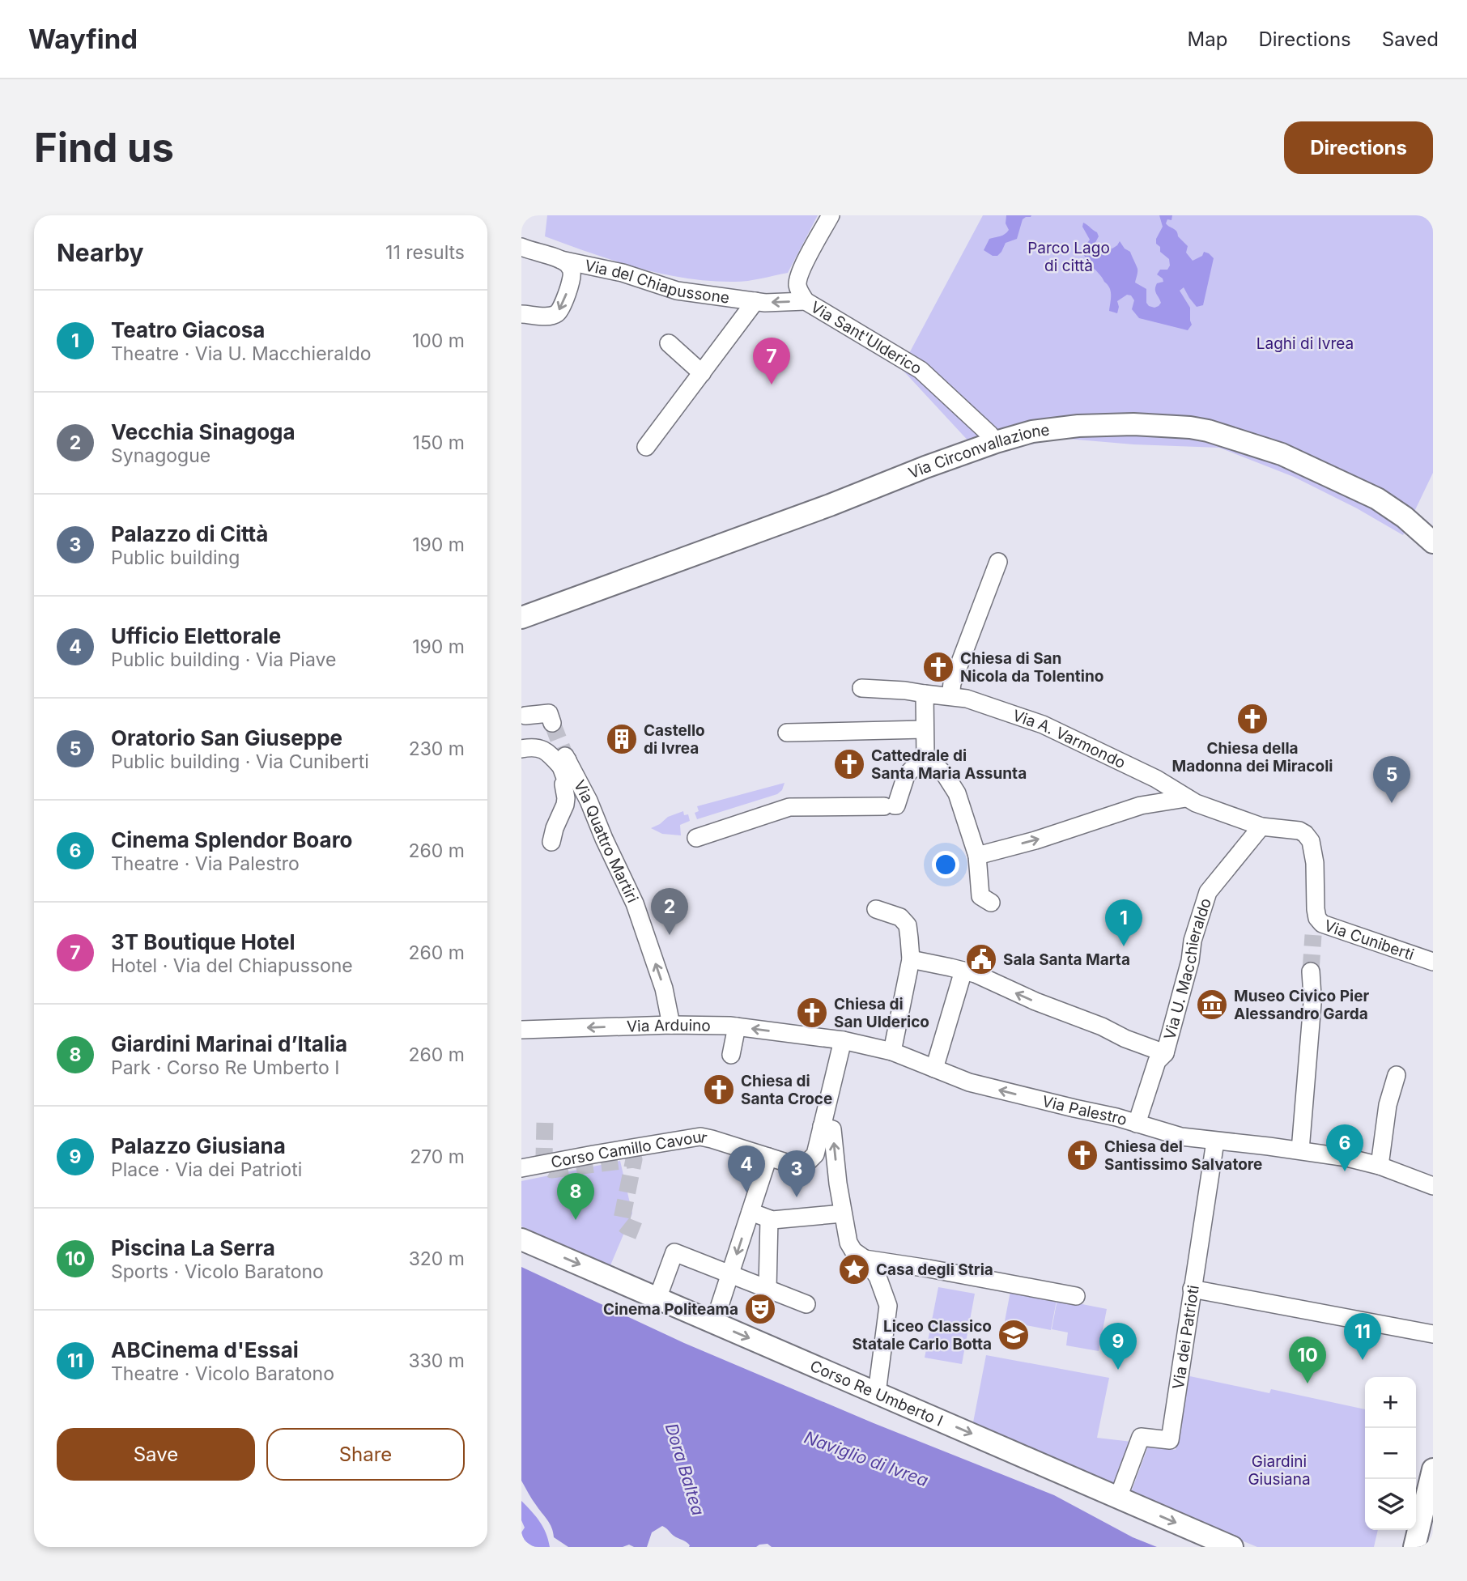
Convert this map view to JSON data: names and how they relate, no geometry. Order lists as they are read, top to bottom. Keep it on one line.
{"streets":{"main road":["Via Circonvallazione","Corso Re Umberto I"],"street":["Via del Chiapussone","Via Sant'Ulderico","Via A. Varmondo","Via Quattro Martiri","Via Cuniberti","Via U. Macchieraldo","Via Arduino","Via Palestro","Corso Camillo Cavour","Via dei Patrioti"]},"crossings":[["Via del Chiapussone","Via Sant'Ulderico"],["Via Sant'Ulderico","Via Circonvallazione"],["Via A. Varmondo","Via Cuniberti"],["Via A. Varmondo","Via U. Macchieraldo"],["Via Quattro Martiri","Via Arduino"],["Via U. Macchieraldo","Via Palestro"],["Via Arduino","Via Palestro"],["Via Palestro","Via dei Patrioti"],["Via dei Patrioti","Corso Re Umberto I"]],"one_way":["Via Quattro Martiri","Via Arduino","Corso Re Umberto I"],"water":["Naviglio di Ivrea","Dora Baltea"],"parks":["Parco Lago di città","Laghi di Ivrea","Giardini Giusiana"],"places":{"church":["Chiesa di San Nicola da Tolentino","Chiesa della Madonna dei Miracoli","Cattedrale di Santa Maria Assunta","Chiesa di San Ulderico","Chiesa di Santa Croce","Chiesa del Santissimo Salvatore"],"building":["Castello di Ivrea"],"public building":["Sala Santa Marta"],"museum":["Museo Civico Pier Alessandro Garda"],"place":["Casa degli Stria"],"theatre":["Cinema Politeama"],"school or university":["Liceo Classico Statale Carlo Botta"]},"page":{"header":"Wayfind","nav":["Map","Directions","Saved"],"buttons":["Directions",["Save","Share"]],"title":"Find us","heading":["Nearby","11 results"],"list":[{"mark":"1","name":"Teatro Giacosa","note":"Theatre · Via U. Macchieraldo","value":"100 m"},{"mark":"2","name":"Vecchia Sinagoga","note":"Synagogue","value":"150 m"},{"mark":"3","name":"Palazzo di Città","note":"Public building","value":"190 m"},{"mark":"4","name":"Ufficio Elettorale","note":"Public building · Via Piave","value":"190 m"},{"mark":"5","name":"Oratorio San Giuseppe","note":"Public building · Via Cuniberti","value":"230 m"},{"mark":"6","name":"Cinema Splendor Boaro","note":"Theatre · Via Palestro","value":"260 m"},{"mark":"7","name":"3T Boutique Hotel","note":"Hotel · Via del Chiapussone","value":"260 m"},{"mark":"8","name":"Giardini Marinai d’Italia","note":"Park · Corso Re Umberto I","value":"260 m"},{"mark":"9","name":"Palazzo Giusiana","note":"Place · Via dei Patrioti","value":"270 m"},{"mark":"10","name":"Piscina La Serra","note":"Sports · Vicolo Baratono","value":"320 m"},{"mark":"11","name":"ABCinema d'Essai","note":"Theatre · Vicolo Baratono","value":"330 m"}],"pins":["7","5","2","1","6","4","3","8","11","9","10"],"map_buttons":["+","−"]}}
